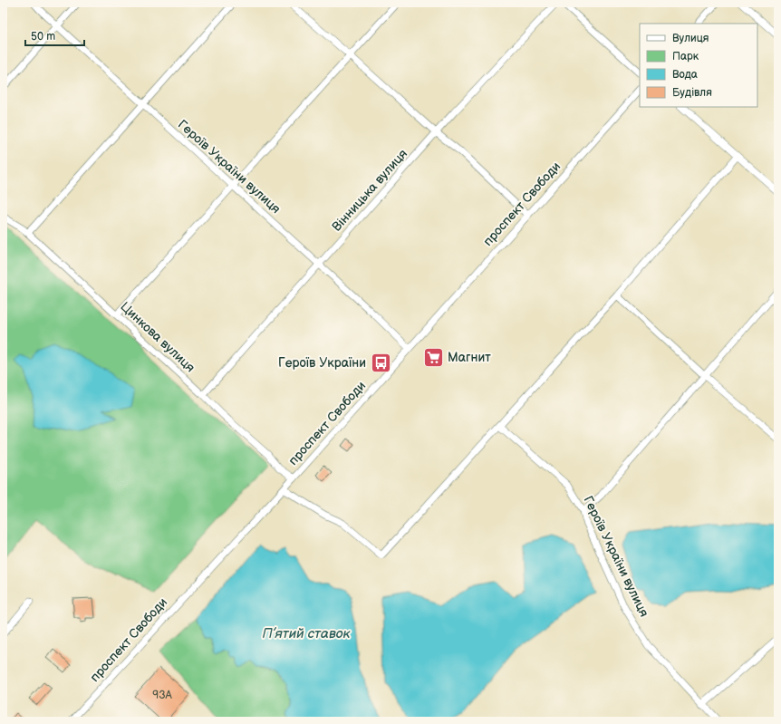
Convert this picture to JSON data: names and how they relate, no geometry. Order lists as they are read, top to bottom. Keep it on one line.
{"streets":{"street":["Героїв України вулиця","Вінницька вулиця","проспект Свободи","Цинкова вулиця"]},"crossings":[["Героїв України вулиця","Вінницька вулиця"],["Героїв України вулиця","проспект Свободи"],["Вінницька вулиця","Цинкова вулиця"],["проспект Свободи","Цинкова вулиця"]],"water":["П’ятий ставок"],"places":{"supermarket":["Магнит"],"bus stop":["Героїв України"]},"house_numbers":["93А"],"legend":["Вулиця","Парк","Вода","Будівля"],"scale_bar":"50 m"}
